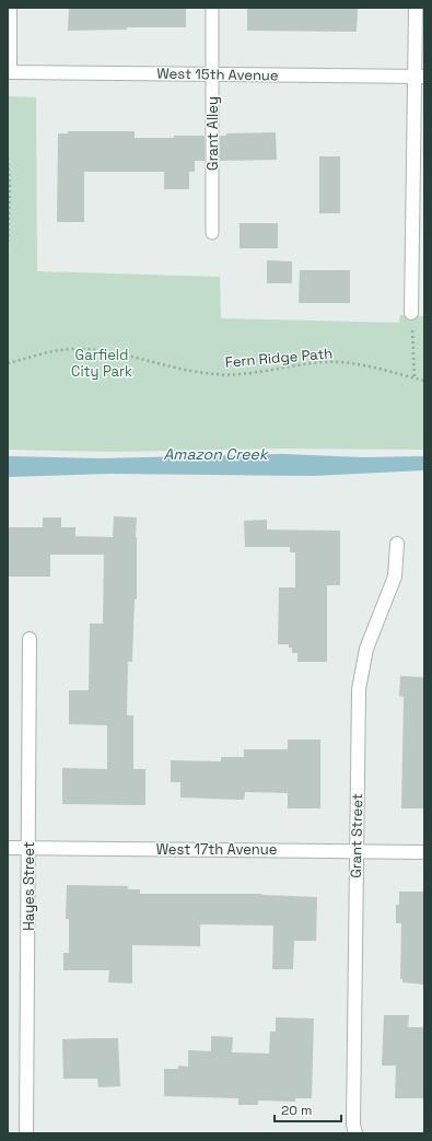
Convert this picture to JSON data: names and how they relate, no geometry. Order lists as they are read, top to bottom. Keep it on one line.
{"streets":{"street":["West 15th Avenue","Grant Street","West 17th Avenue","Hayes Street"],"lane":["Grant Alley"],"path":["Fern Ridge Path"]},"crossings":[["West 15th Avenue","Grant Alley"],["Grant Street","West 17th Avenue"],["West 17th Avenue","Hayes Street"]],"water":["Amazon Creek"],"parks":["Garfield City Park"],"scale_bar":"20 m"}
